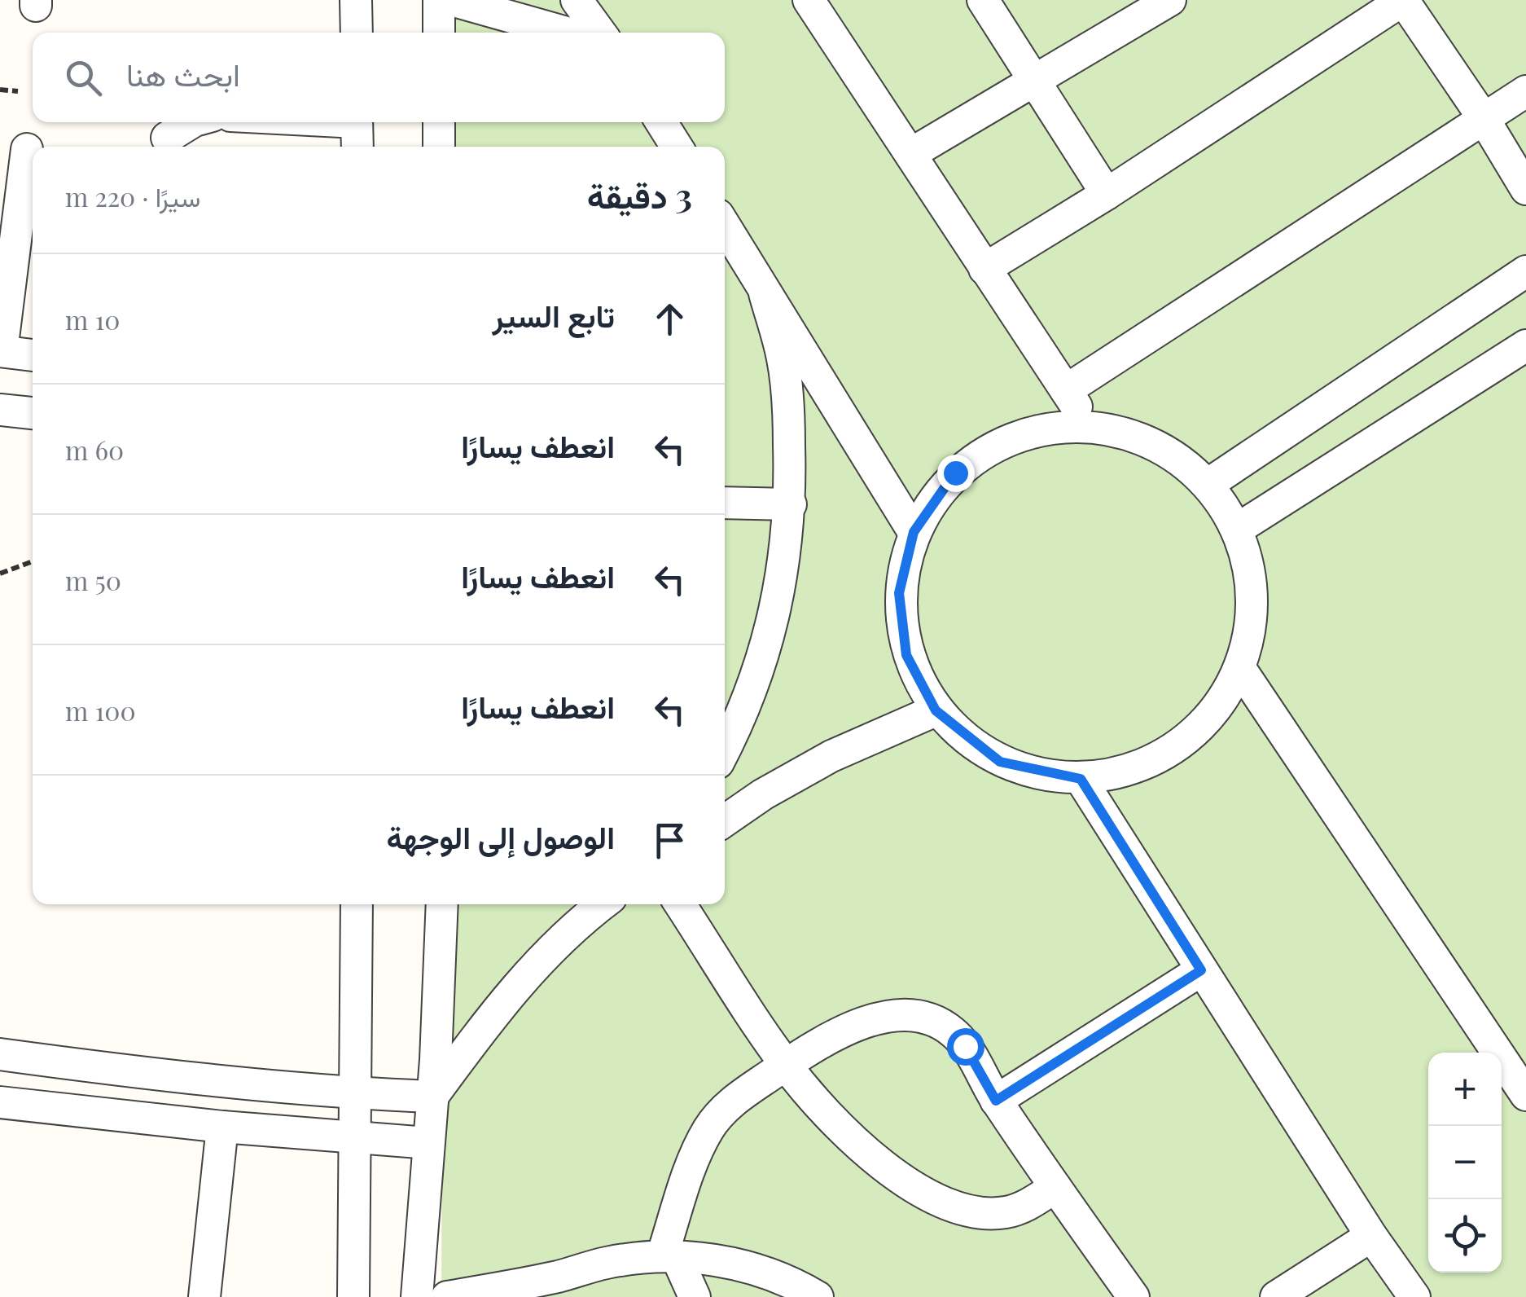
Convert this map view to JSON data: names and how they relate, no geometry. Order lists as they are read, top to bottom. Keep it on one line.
{"page":{"search":"ابحث هنا","heading":["3 دقيقة","سيرًا · 220 m"],"list":[["تابع السير","10 m"],["انعطف يسارًا","60 m"],["انعطف يسارًا","50 m"],["انعطف يسارًا","100 m"],"الوصول إلى الوجهة"],"map_buttons":["+","−"]}}
